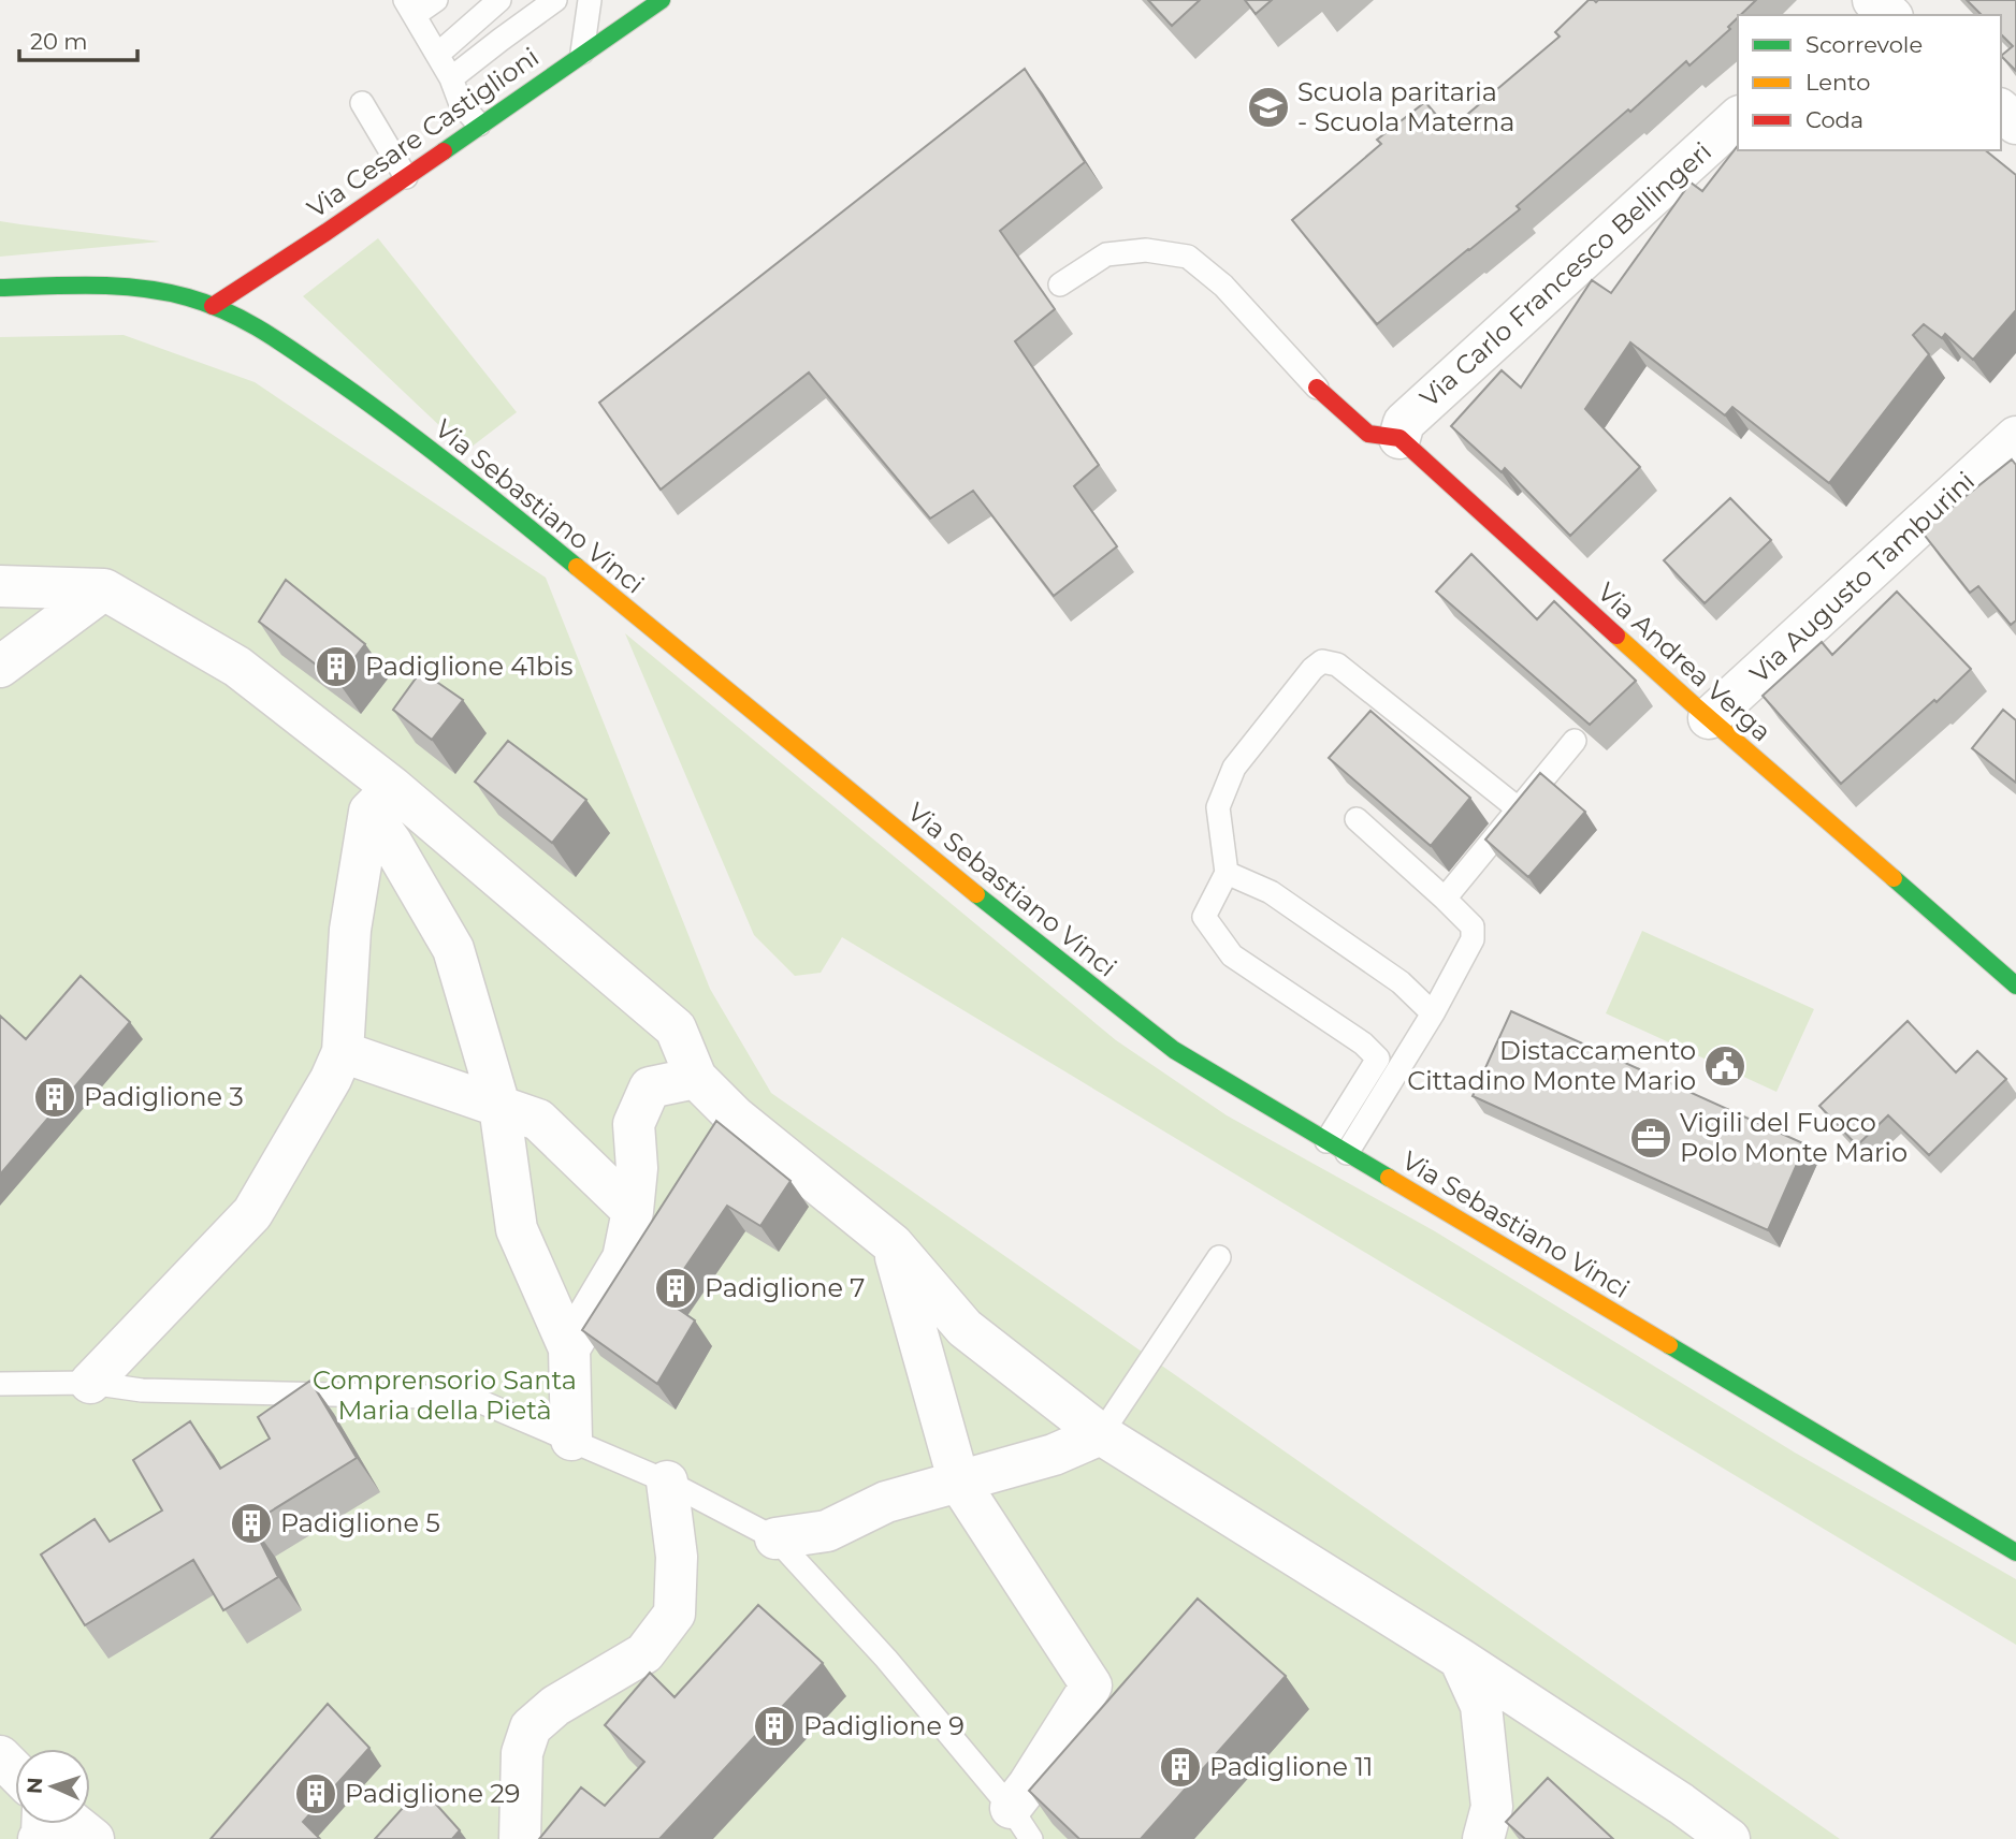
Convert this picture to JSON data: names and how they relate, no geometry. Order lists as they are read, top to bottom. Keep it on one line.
{"streets":{"street":["Via Cesare Castiglioni","Via Carlo Francesco Bellingeri","Via Sebastiano Vinci","Via Augusto Tamburini","Via Andrea Verga"]},"crossings":[["Via Cesare Castiglioni","Via Sebastiano Vinci"],["Via Carlo Francesco Bellingeri","Via Andrea Verga"],["Via Augusto Tamburini","Via Andrea Verga"]],"parks":["Comprensorio Santa Maria della Pietà"],"places":{"school or university":["Scuola paritaria - Scuola Materna"],"building":["Padiglione 41bis","Padiglione 3","Padiglione 7","Padiglione 5","Padiglione 9","Padiglione 11","Padiglione 29"],"public building":["Distaccamento Cittadino Monte Mario"],"office":["Vigili del Fuoco Polo Monte Mario"]},"legend":["Scorrevole","Lento","Coda"],"scale_bar":"20 m","north":"left"}
